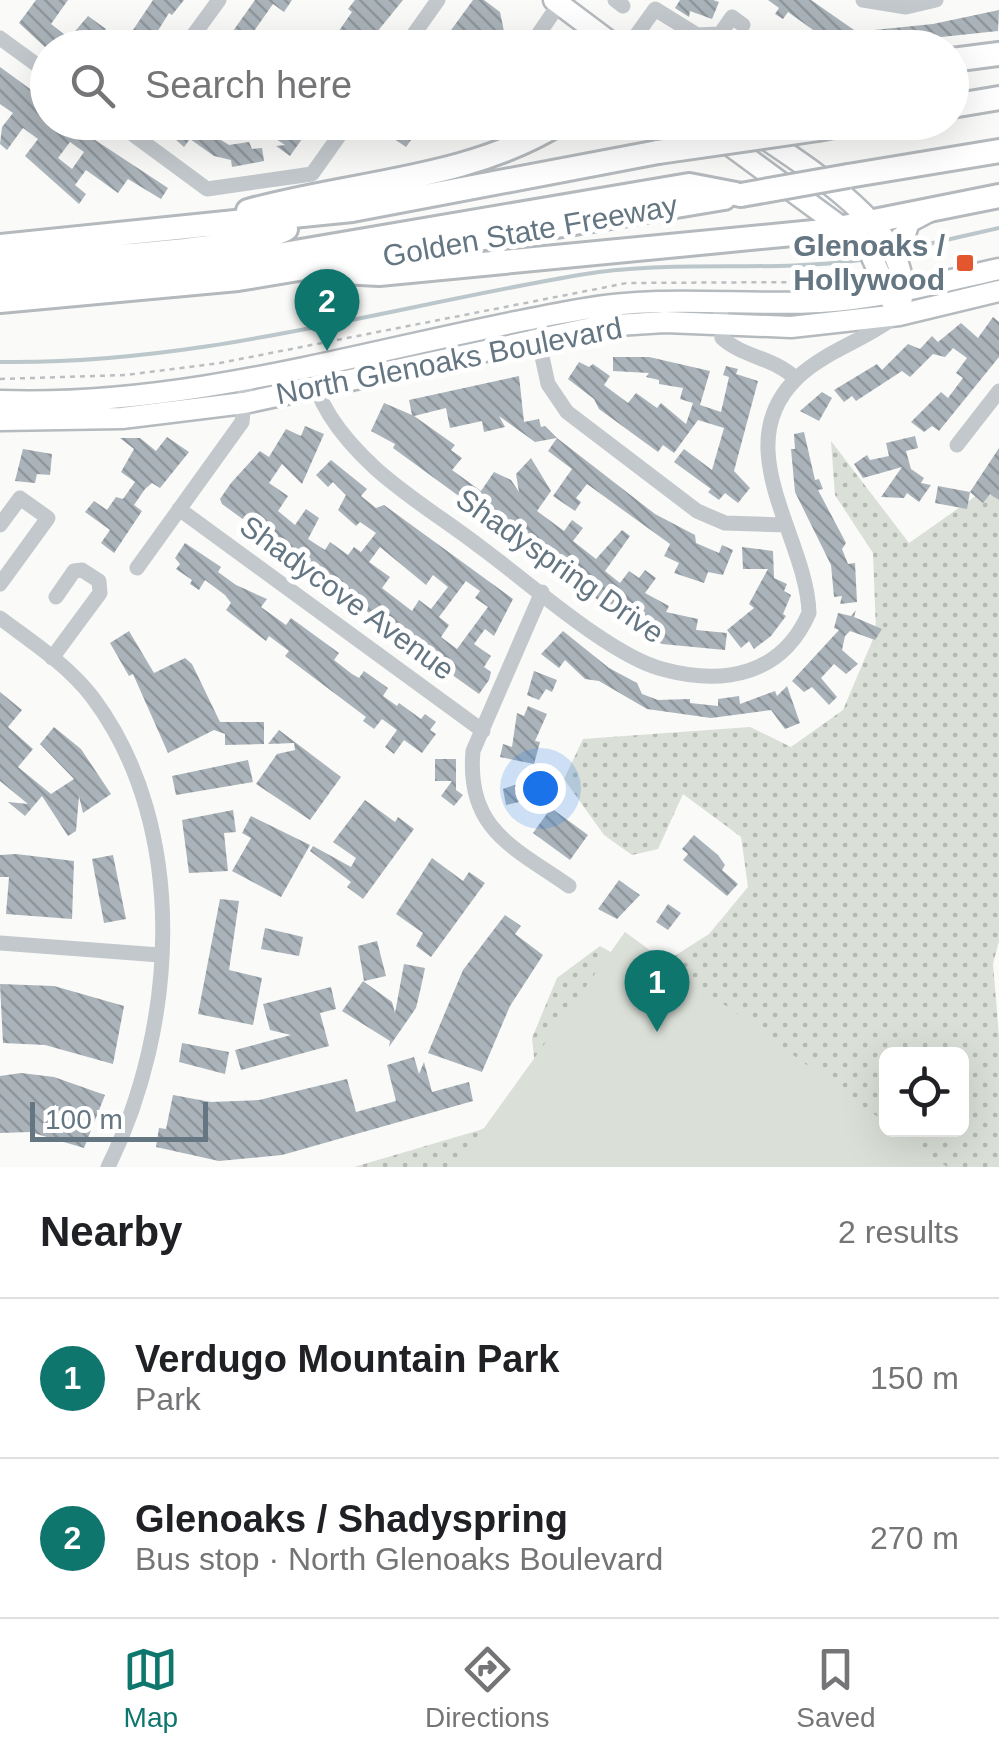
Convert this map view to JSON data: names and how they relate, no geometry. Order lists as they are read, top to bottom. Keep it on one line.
{"streets":{"highway":["Golden State Freeway"],"main road":["North Glenoaks Boulevard"],"street":["Shadyspring Drive","Shadycove Avenue"]},"crossings":[["North Glenoaks Boulevard","Shadyspring Drive"]],"places":{"transit":["Glenoaks / Hollywood"]},"scale_bar":"100 m","page":{"search":"Search here","pins":["2","1"],"scale":"100 m","heading":["Nearby","2 results"],"list":[{"mark":"1","name":"Verdugo Mountain Park","note":"Park","value":"150 m"},{"mark":"2","name":"Glenoaks / Shadyspring","note":"Bus stop · North Glenoaks Boulevard","value":"270 m"}],"nav":["Map","Directions","Saved"]}}
